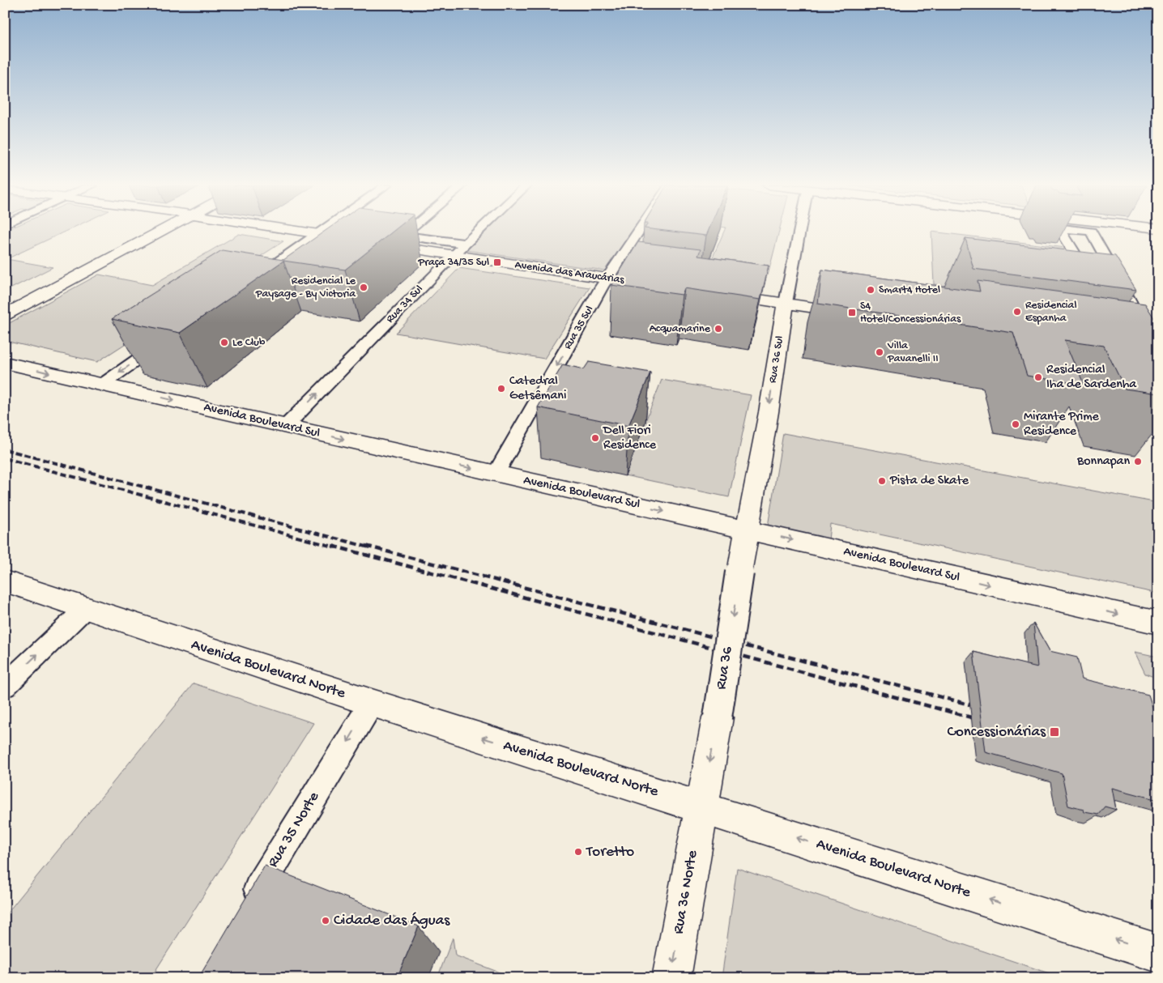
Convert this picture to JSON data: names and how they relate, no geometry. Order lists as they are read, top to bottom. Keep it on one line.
{"streets":{"street":["Avenida das Araucárias","Rua 34 Sul","Rua 35 Sul","Rua 36 Sul","Avenida Boulevard Sul","Rua 36","Avenida Boulevard Norte","Rua 35 Norte","Rua 36 Norte"]},"crossings":[["Avenida das Araucárias","Rua 34 Sul"],["Avenida das Araucárias","Rua 35 Sul"],["Rua 34 Sul","Avenida Boulevard Sul"],["Rua 35 Sul","Avenida Boulevard Sul"],["Rua 36 Sul","Avenida Boulevard Sul"],["Rua 36 Sul","Rua 36"],["Avenida Boulevard Sul","Rua 36"],["Rua 36","Avenida Boulevard Norte"],["Rua 36","Rua 36 Norte"],["Avenida Boulevard Norte","Rua 35 Norte"],["Avenida Boulevard Norte","Rua 36 Norte"]],"one_way":["Rua 35 Sul","Rua 36 Sul","Avenida Boulevard Sul","Rua 36","Avenida Boulevard Norte","Rua 35 Norte","Rua 36 Norte"],"places":{"transit":["Praça 34/35 Sul","S4 Hotel/Concessionárias","Concessionárias"],"other":["Residencial Le Paysage - By Victoria","Smart4 Hotel","Residencial Espanha","Acquamarine","Le Club","Villa Pavanelli II","Residencial Iha de Sardenha","Catedral Getsêmani","Mirante Prime Residence","Dell Fiori Residence","Bonnapan","Pista de Skate","Toretto","Cidade das Águas"]}}
